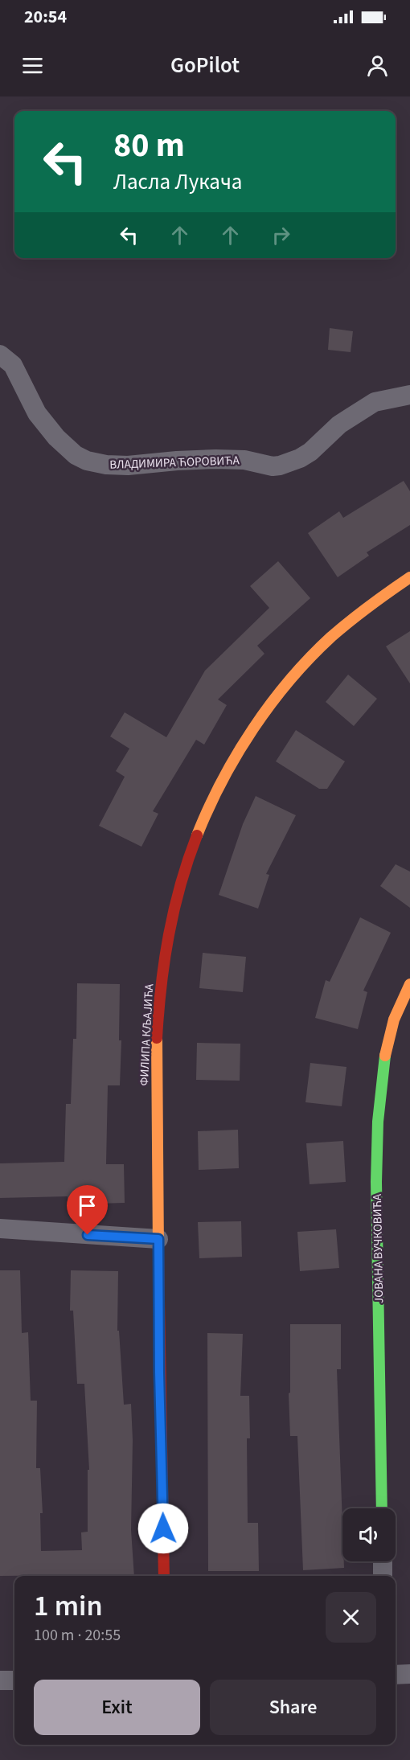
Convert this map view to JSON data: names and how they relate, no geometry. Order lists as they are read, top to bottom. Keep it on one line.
{"streets":{"street":["ВЛАДИМИРА ЋОРОВИЋА","ФИЛИПА КЉАЈИЋА","ЈОВАНА ВУЧКОВИЋА"]},"page":{"status":"20:54","header":"GoPilot","turn":["80 m","Ласла Лукача"],"heading":["1 min","100 m · 20:55"],"buttons":["Exit","Share"]}}
